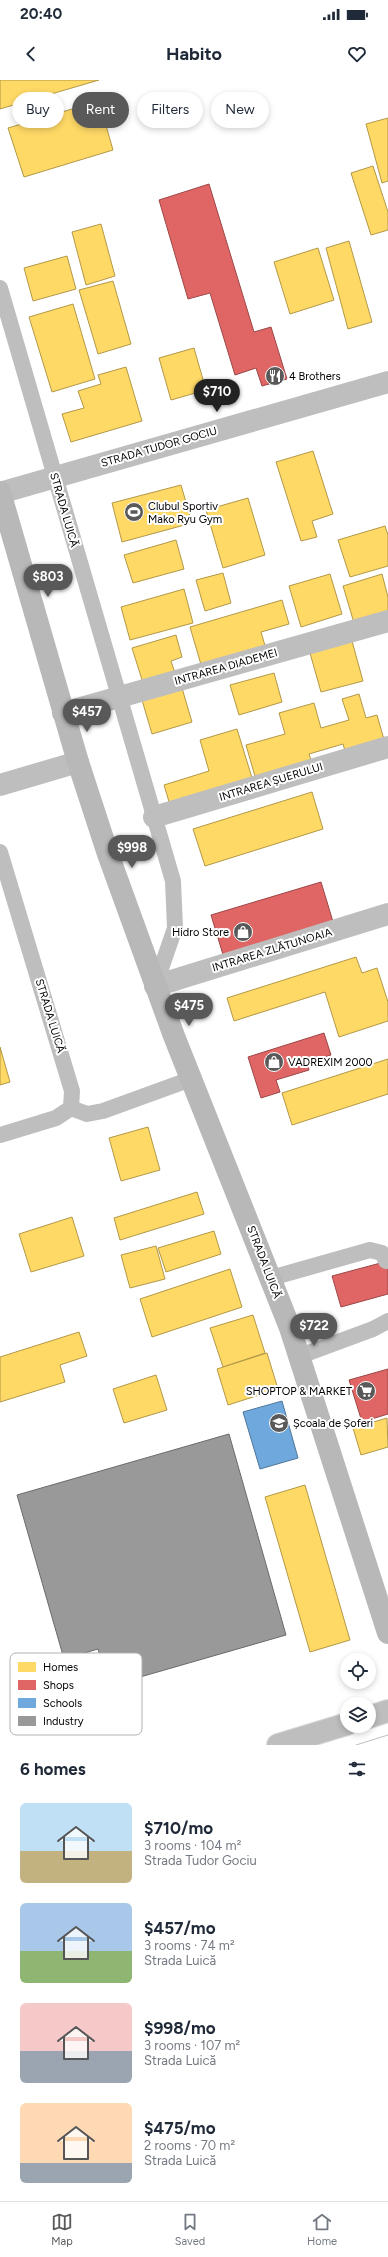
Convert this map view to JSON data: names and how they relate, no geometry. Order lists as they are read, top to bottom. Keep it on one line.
{"streets":{"main road":["STRADA LUICĂ"],"street":["STRADA TUDOR GOCIU","INTRAREA DIADEMEI","INTRAREA ȘUERULUI","INTRAREA ZLĂTUNOAIA"]},"crossings":[["STRADA TUDOR GOCIU","STRADA LUICĂ"],["STRADA LUICĂ","INTRAREA DIADEMEI"],["STRADA LUICĂ","INTRAREA ȘUERULUI"],["STRADA LUICĂ","INTRAREA ZLĂTUNOAIA"]],"places":{"restaurant":["4 Brothers"],"sports":["Clubul Sportiv Mako Ryu Gym"],"shop":["Hidro Store","VADREXIM 2000"],"supermarket":["SHOPTOP & MARKET"],"school or university":["Școala de Șoferi"]},"legend":["Homes","Shops","Schools","Industry"],"page":{"status":"20:40","header":"Habito","chip":["Buy","Rent","Filters","New"],"price":["$710","$803","$457","$998","$475","$722"],"heading":"6 homes","list":[{"name":"$710/mo","note":"3 rooms · 104 m² · Strada Tudor Gociu"},{"name":"$457/mo","note":"3 rooms · 74 m² · Strada Luică"},{"name":"$998/mo","note":"3 rooms · 107 m² · Strada Luică"},{"name":"$475/mo","note":"2 rooms · 70 m² · Strada Luică"}],"tabs":["Map","Saved","Home"]}}
